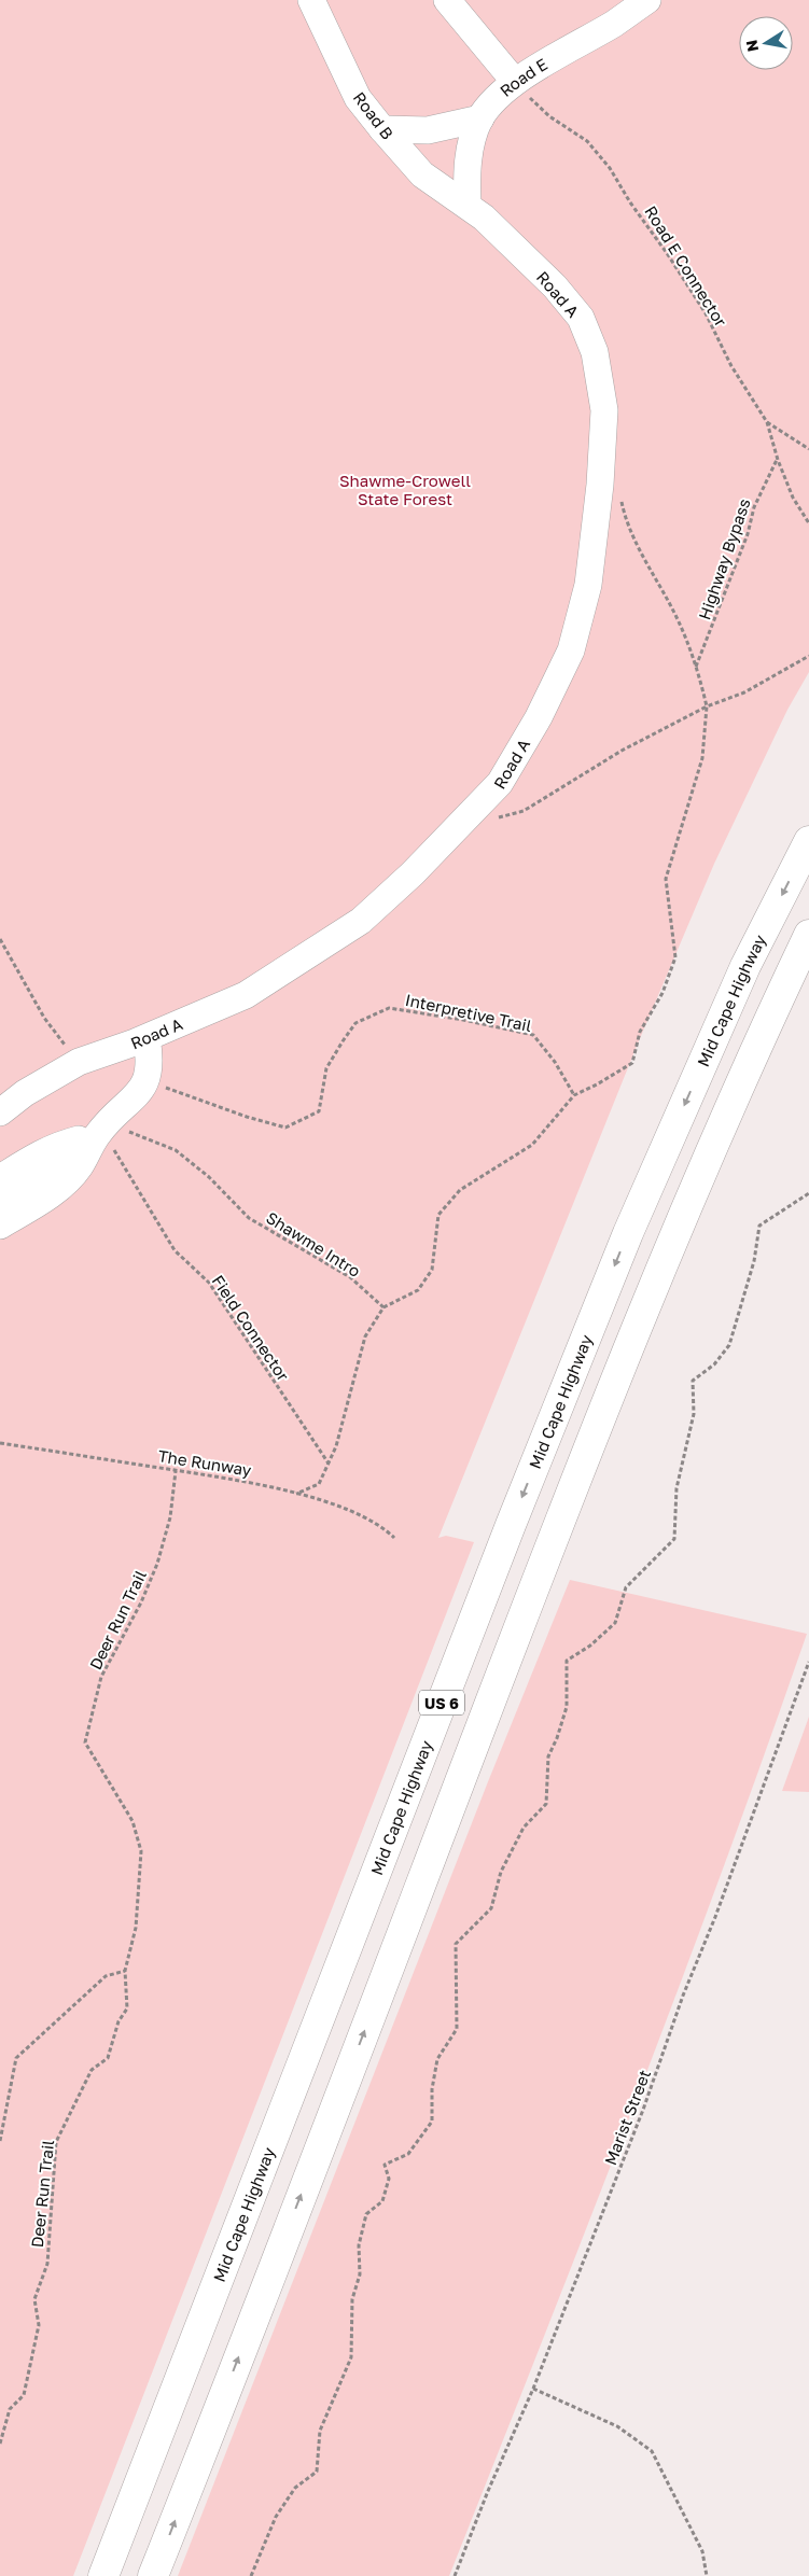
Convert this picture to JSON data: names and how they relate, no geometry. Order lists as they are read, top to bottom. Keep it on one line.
{"streets":{"highway":["Mid Cape Highway","US 6"],"lane":["Road E","Road B","Road A"],"path":["Road E Connector","Highway Bypass","Interpretive Trail","Shawme Intro","Field Connector","The Runway","Deer Run Trail","Marist Street"]},"crossings":[["Road E","Road B"],["Road E","Road E Connector"],["Road E","Road A"],["Road B","Road A"],["Road E Connector","Highway Bypass"],["Shawme Intro","Field Connector"],["The Runway","Deer Run Trail"]],"parks":["Shawme-Crowell State Forest"],"north":"left"}
